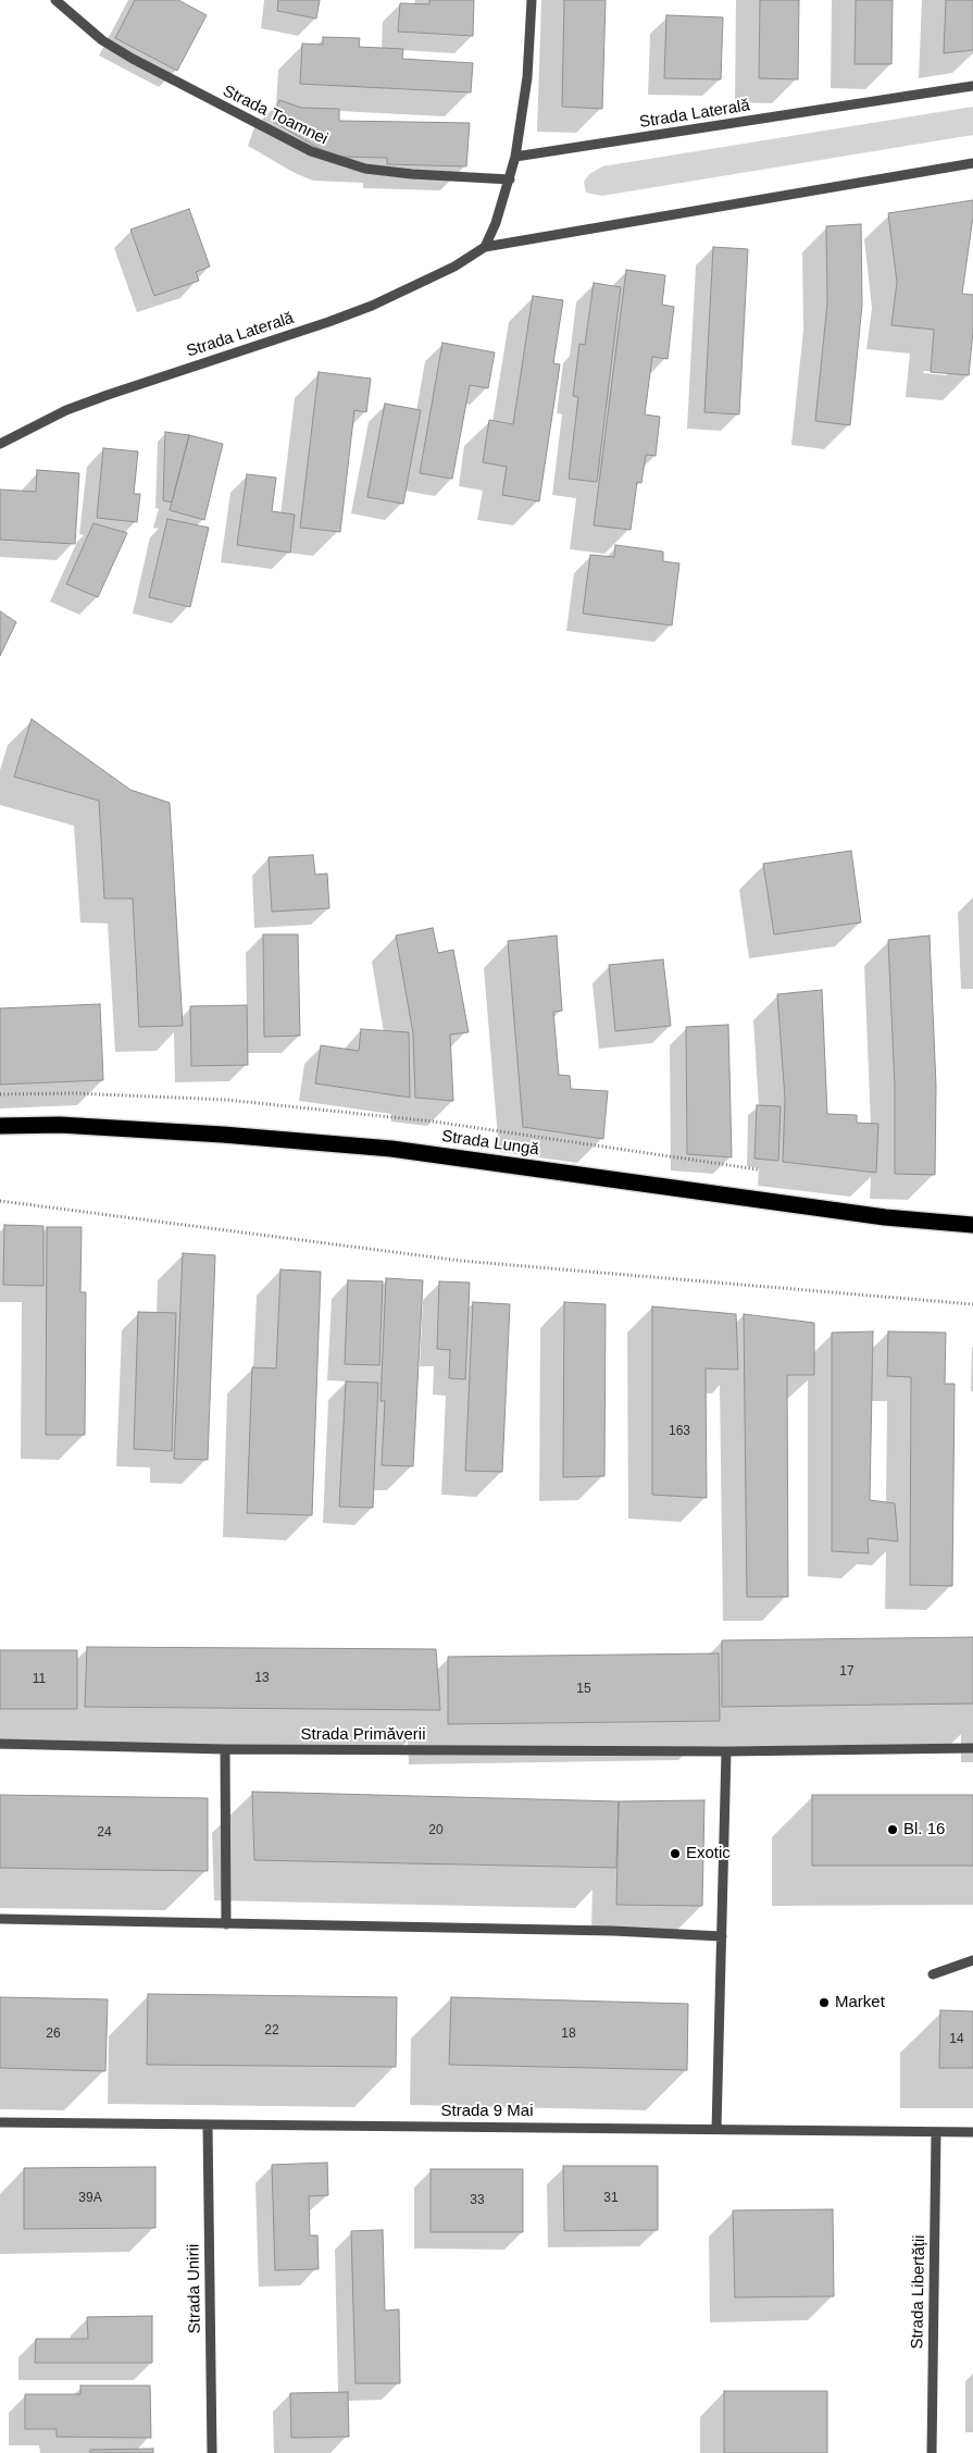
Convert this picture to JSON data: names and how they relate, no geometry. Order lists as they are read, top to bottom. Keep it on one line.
{"streets":{"highway":["Strada Lungă"],"street":["Strada Laterală","Strada Toamnei","Strada Primăverii","Strada 9 Mai","Strada Unirii","Strada Libertății"]},"crossings":[["Strada 9 Mai","Strada Unirii"],["Strada 9 Mai","Strada Libertății"]],"places":["Bl. 16","Exotic","Market"],"house_numbers":["163","17","13","11","15","20","24","22","26","18","14","39A","31","33"]}
